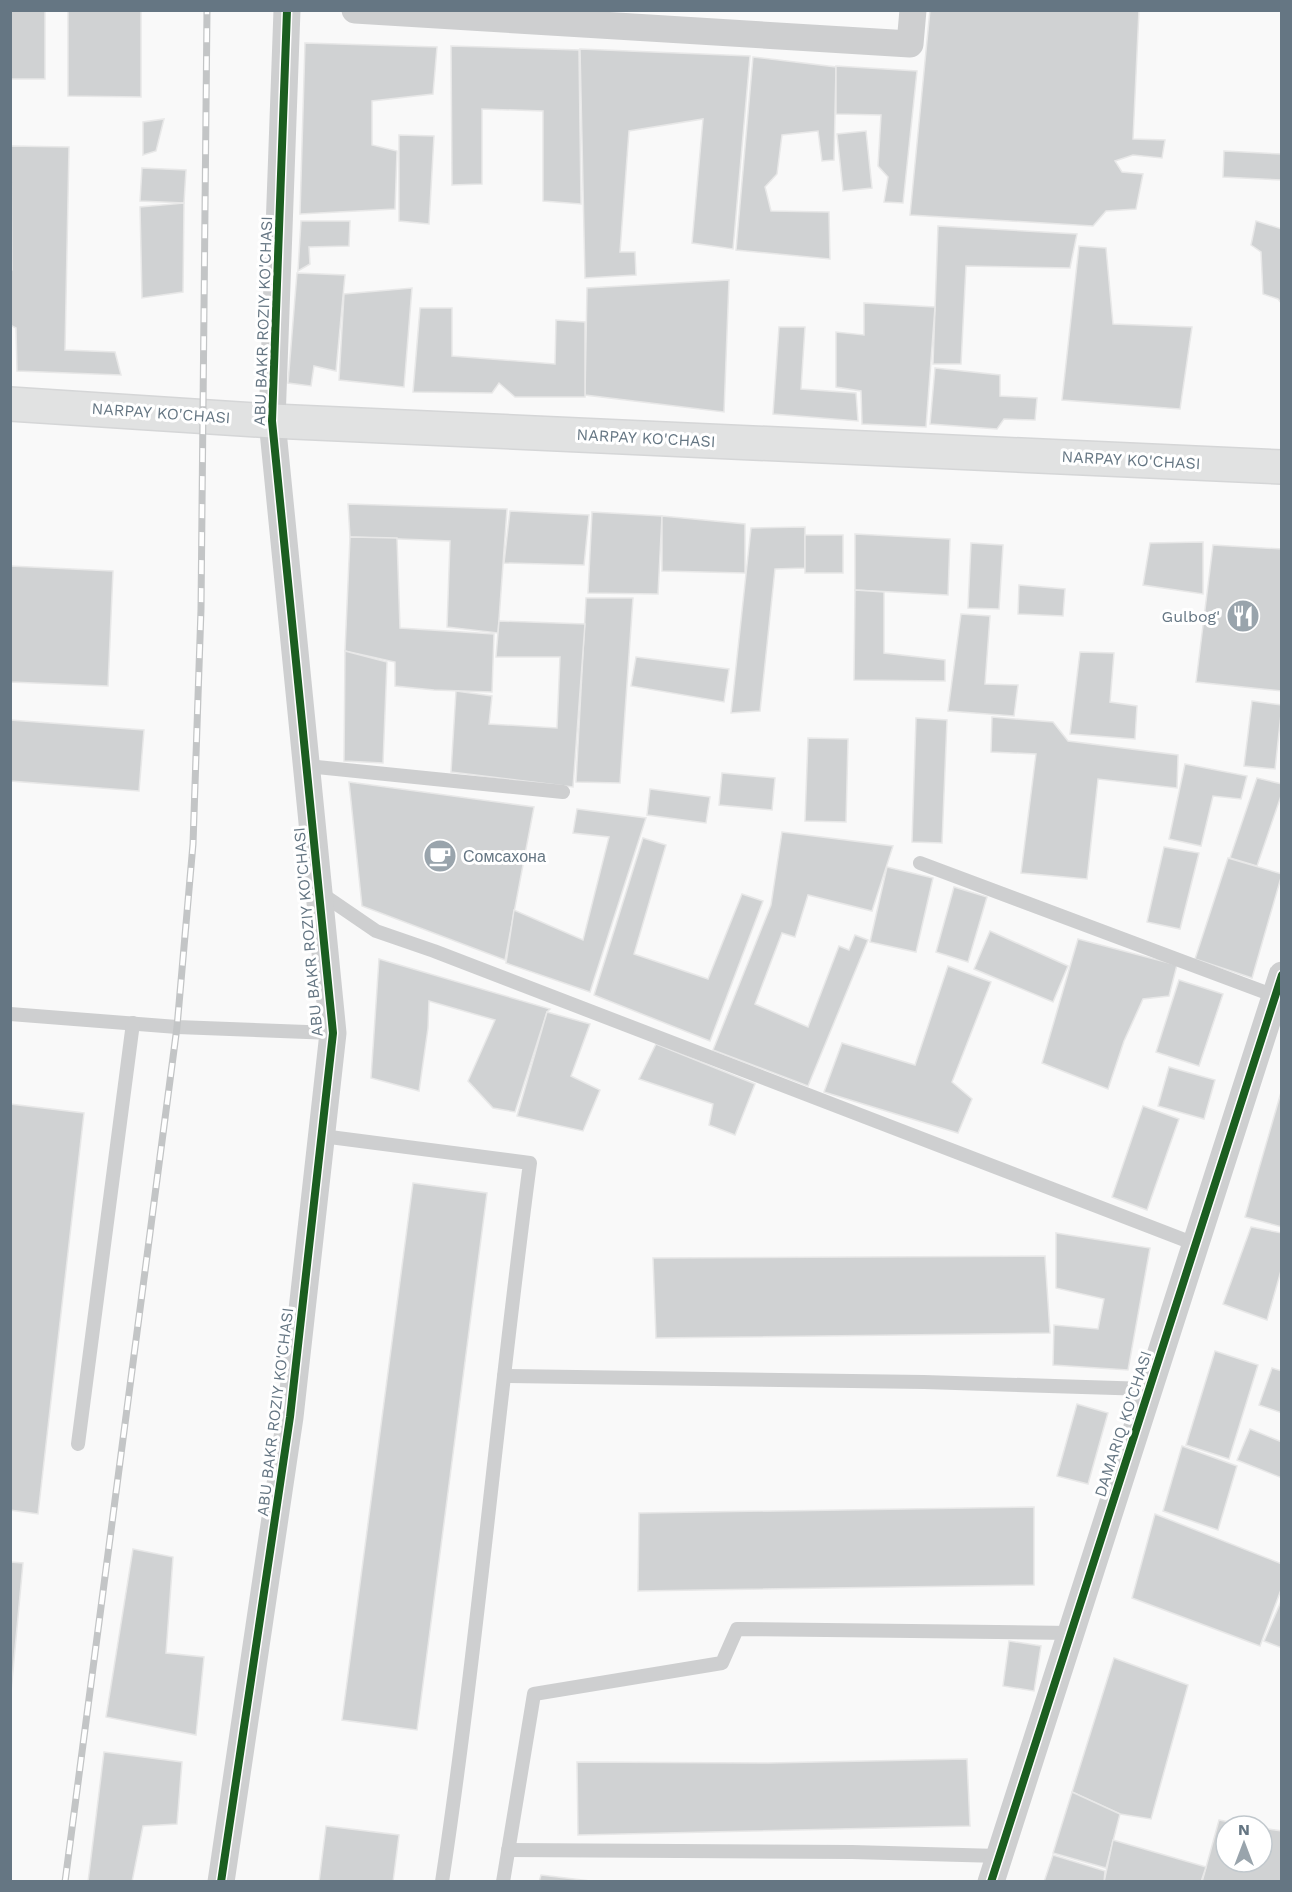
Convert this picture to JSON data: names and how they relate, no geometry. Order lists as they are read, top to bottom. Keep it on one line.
{"streets":{"main road":["NARPAY KO'CHASI"],"street":["ABU BAKR ROZIY KO'CHASI","DAMARIQ KO'CHASI"]},"crossings":[["ABU BAKR ROZIY KO'CHASI","NARPAY KO'CHASI"]],"places":{"restaurant":["Gulbog'"],"cafe":["Сомсахона"]},"north":"top"}
